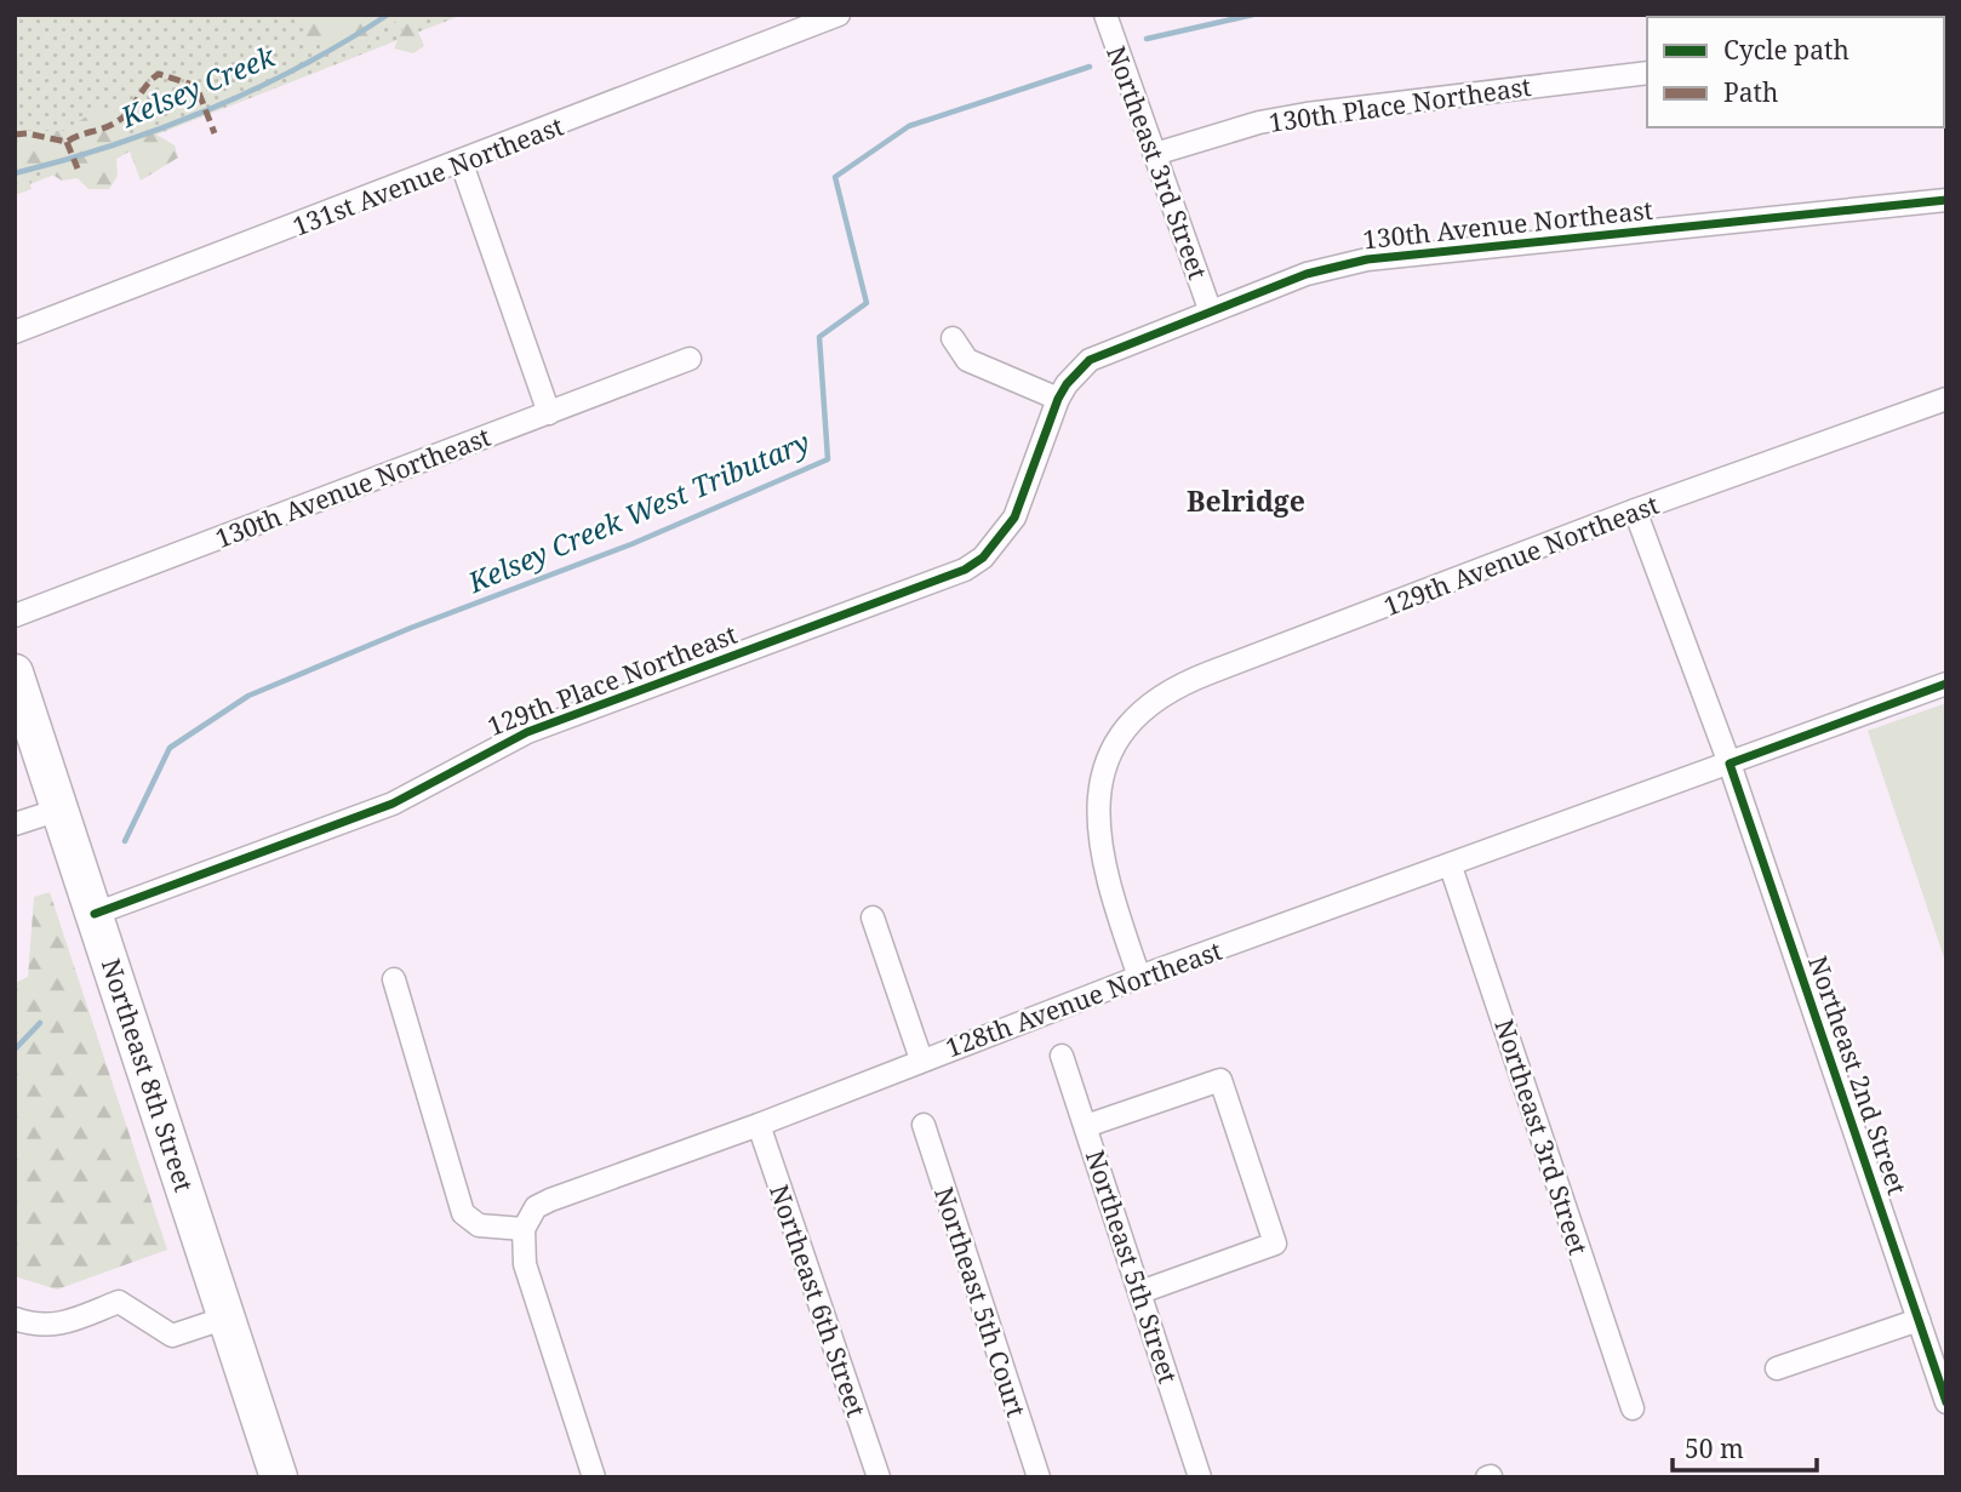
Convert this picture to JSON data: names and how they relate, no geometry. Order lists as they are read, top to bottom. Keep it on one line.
{"streets":{"main road":["Northeast 8th Street"],"street":["130th Place Northeast","Northeast 3rd Street","131st Avenue Northeast","130th Avenue Northeast","129th Avenue Northeast","129th Place Northeast","128th Avenue Northeast","Northeast 2nd Street","Northeast 5th Street","Northeast 6th Street","Northeast 5th Court"]},"crossings":[["130th Place Northeast","Northeast 3rd Street"],["Northeast 3rd Street","130th Avenue Northeast"],["Northeast 3rd Street","128th Avenue Northeast"],["130th Avenue Northeast","129th Place Northeast"],["129th Avenue Northeast","128th Avenue Northeast"],["129th Avenue Northeast","Northeast 2nd Street"],["129th Place Northeast","Northeast 8th Street"],["128th Avenue Northeast","Northeast 2nd Street"],["128th Avenue Northeast","Northeast 6th Street"]],"districts":["Belridge"],"water":["Kelsey Creek","Kelsey Creek West Tributary"],"legend":["Cycle path","Path"],"scale_bar":"50 m"}
